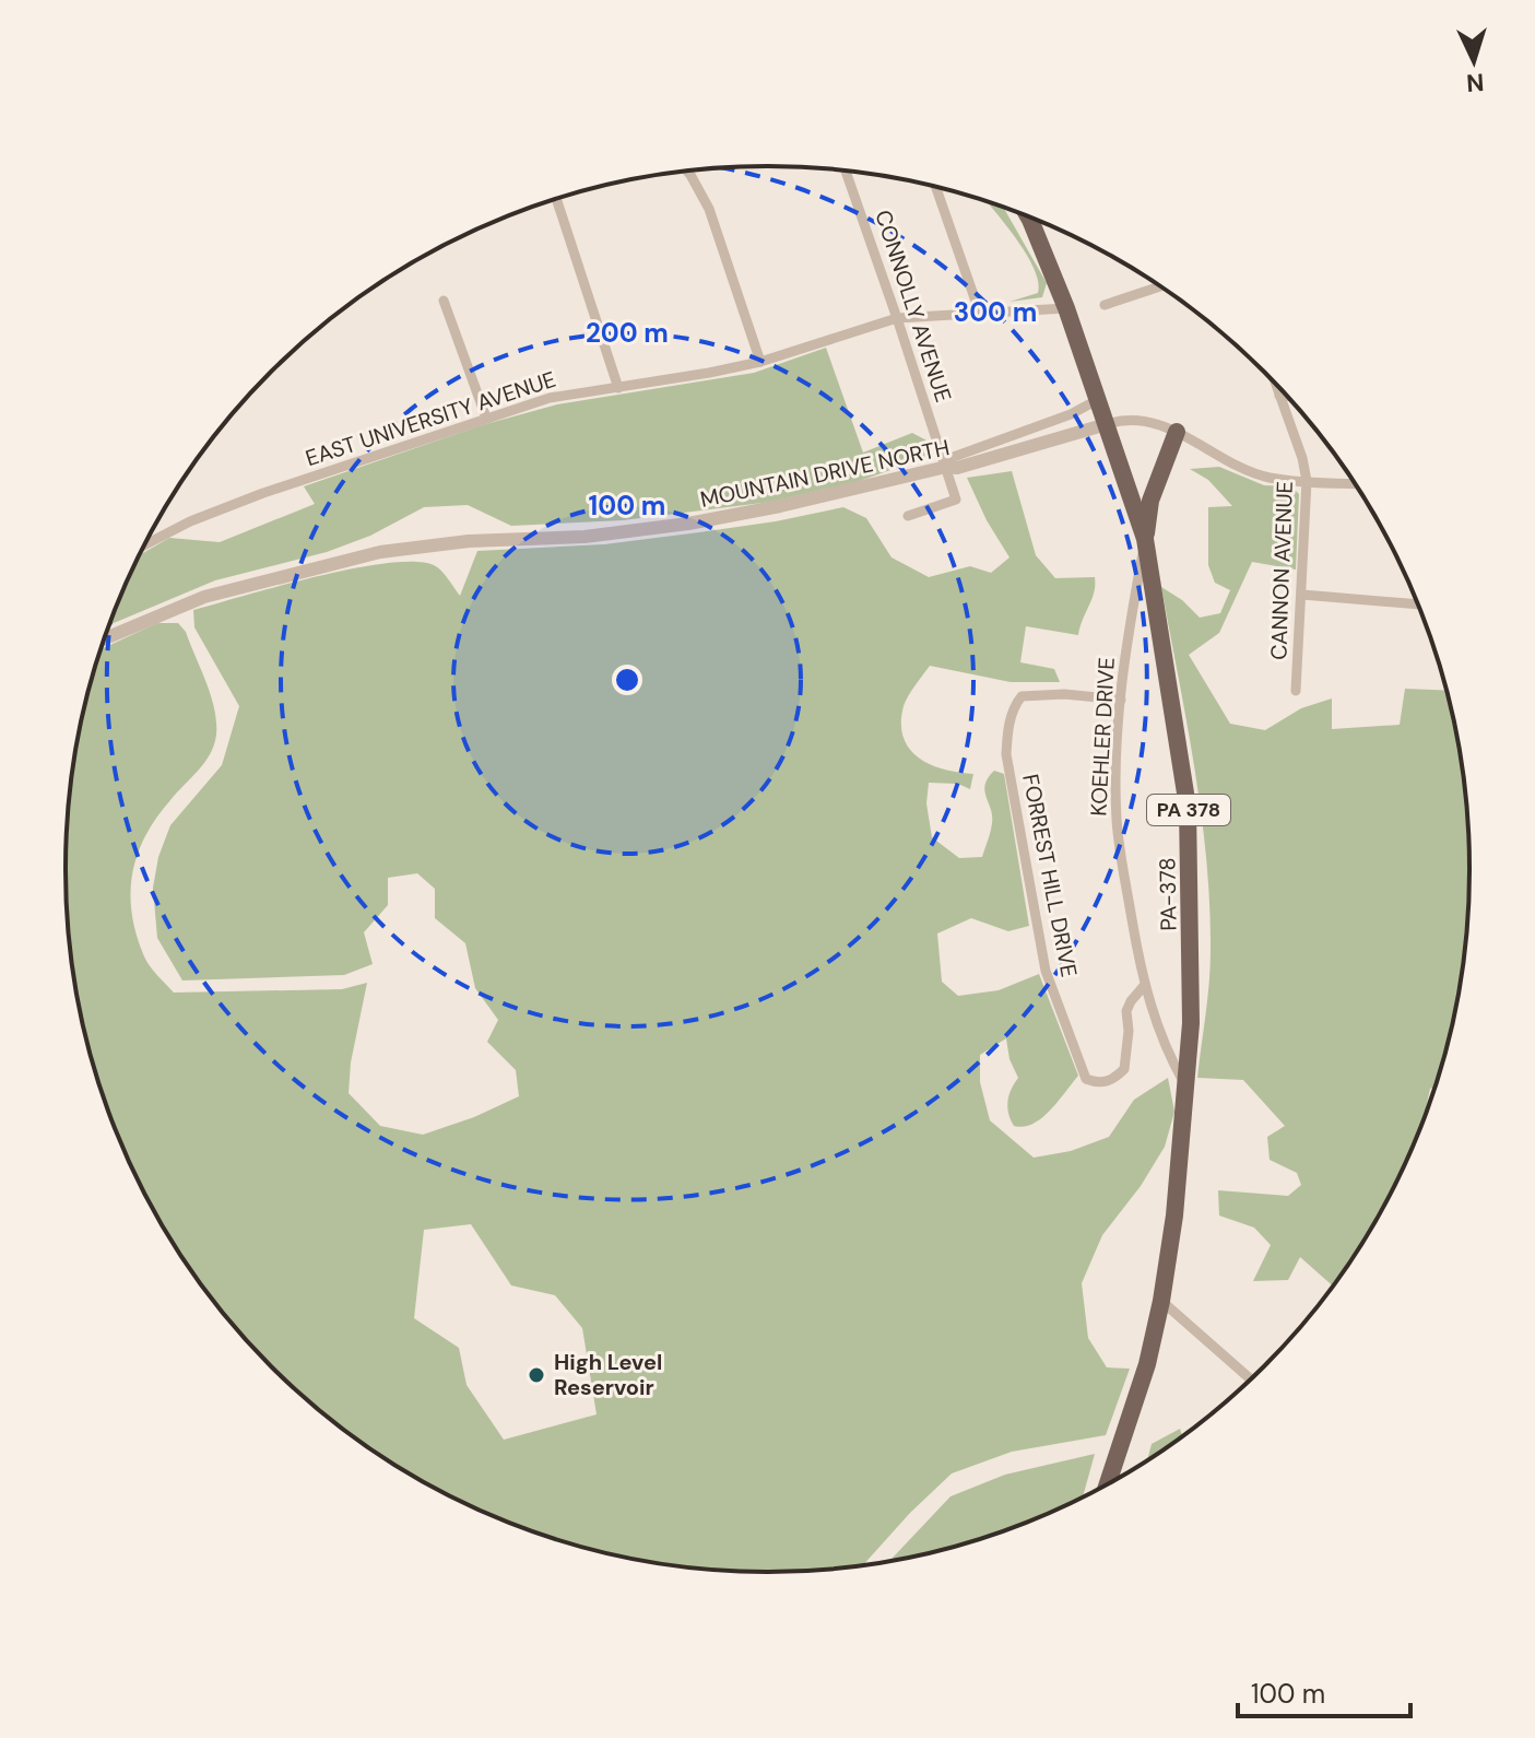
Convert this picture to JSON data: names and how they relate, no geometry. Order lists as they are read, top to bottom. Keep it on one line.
{"streets":{"main road":["PA 378","PA-378"],"street":["CONNOLLY AVENUE","EAST UNIVERSITY AVENUE","MOUNTAIN DRIVE NORTH","CANNON AVENUE","KOEHLER DRIVE","FORREST HILL DRIVE"]},"crossings":[["CONNOLLY AVENUE","EAST UNIVERSITY AVENUE"],["CONNOLLY AVENUE","MOUNTAIN DRIVE NORTH"],["EAST UNIVERSITY AVENUE","PA-378"],["MOUNTAIN DRIVE NORTH","PA-378"],["KOEHLER DRIVE","FORREST HILL DRIVE"],["KOEHLER DRIVE","PA-378"]],"places":["High Level Reservoir"],"scale_bar":"100 m","north":"bottom","rings":["300 m","200 m","100 m"]}
